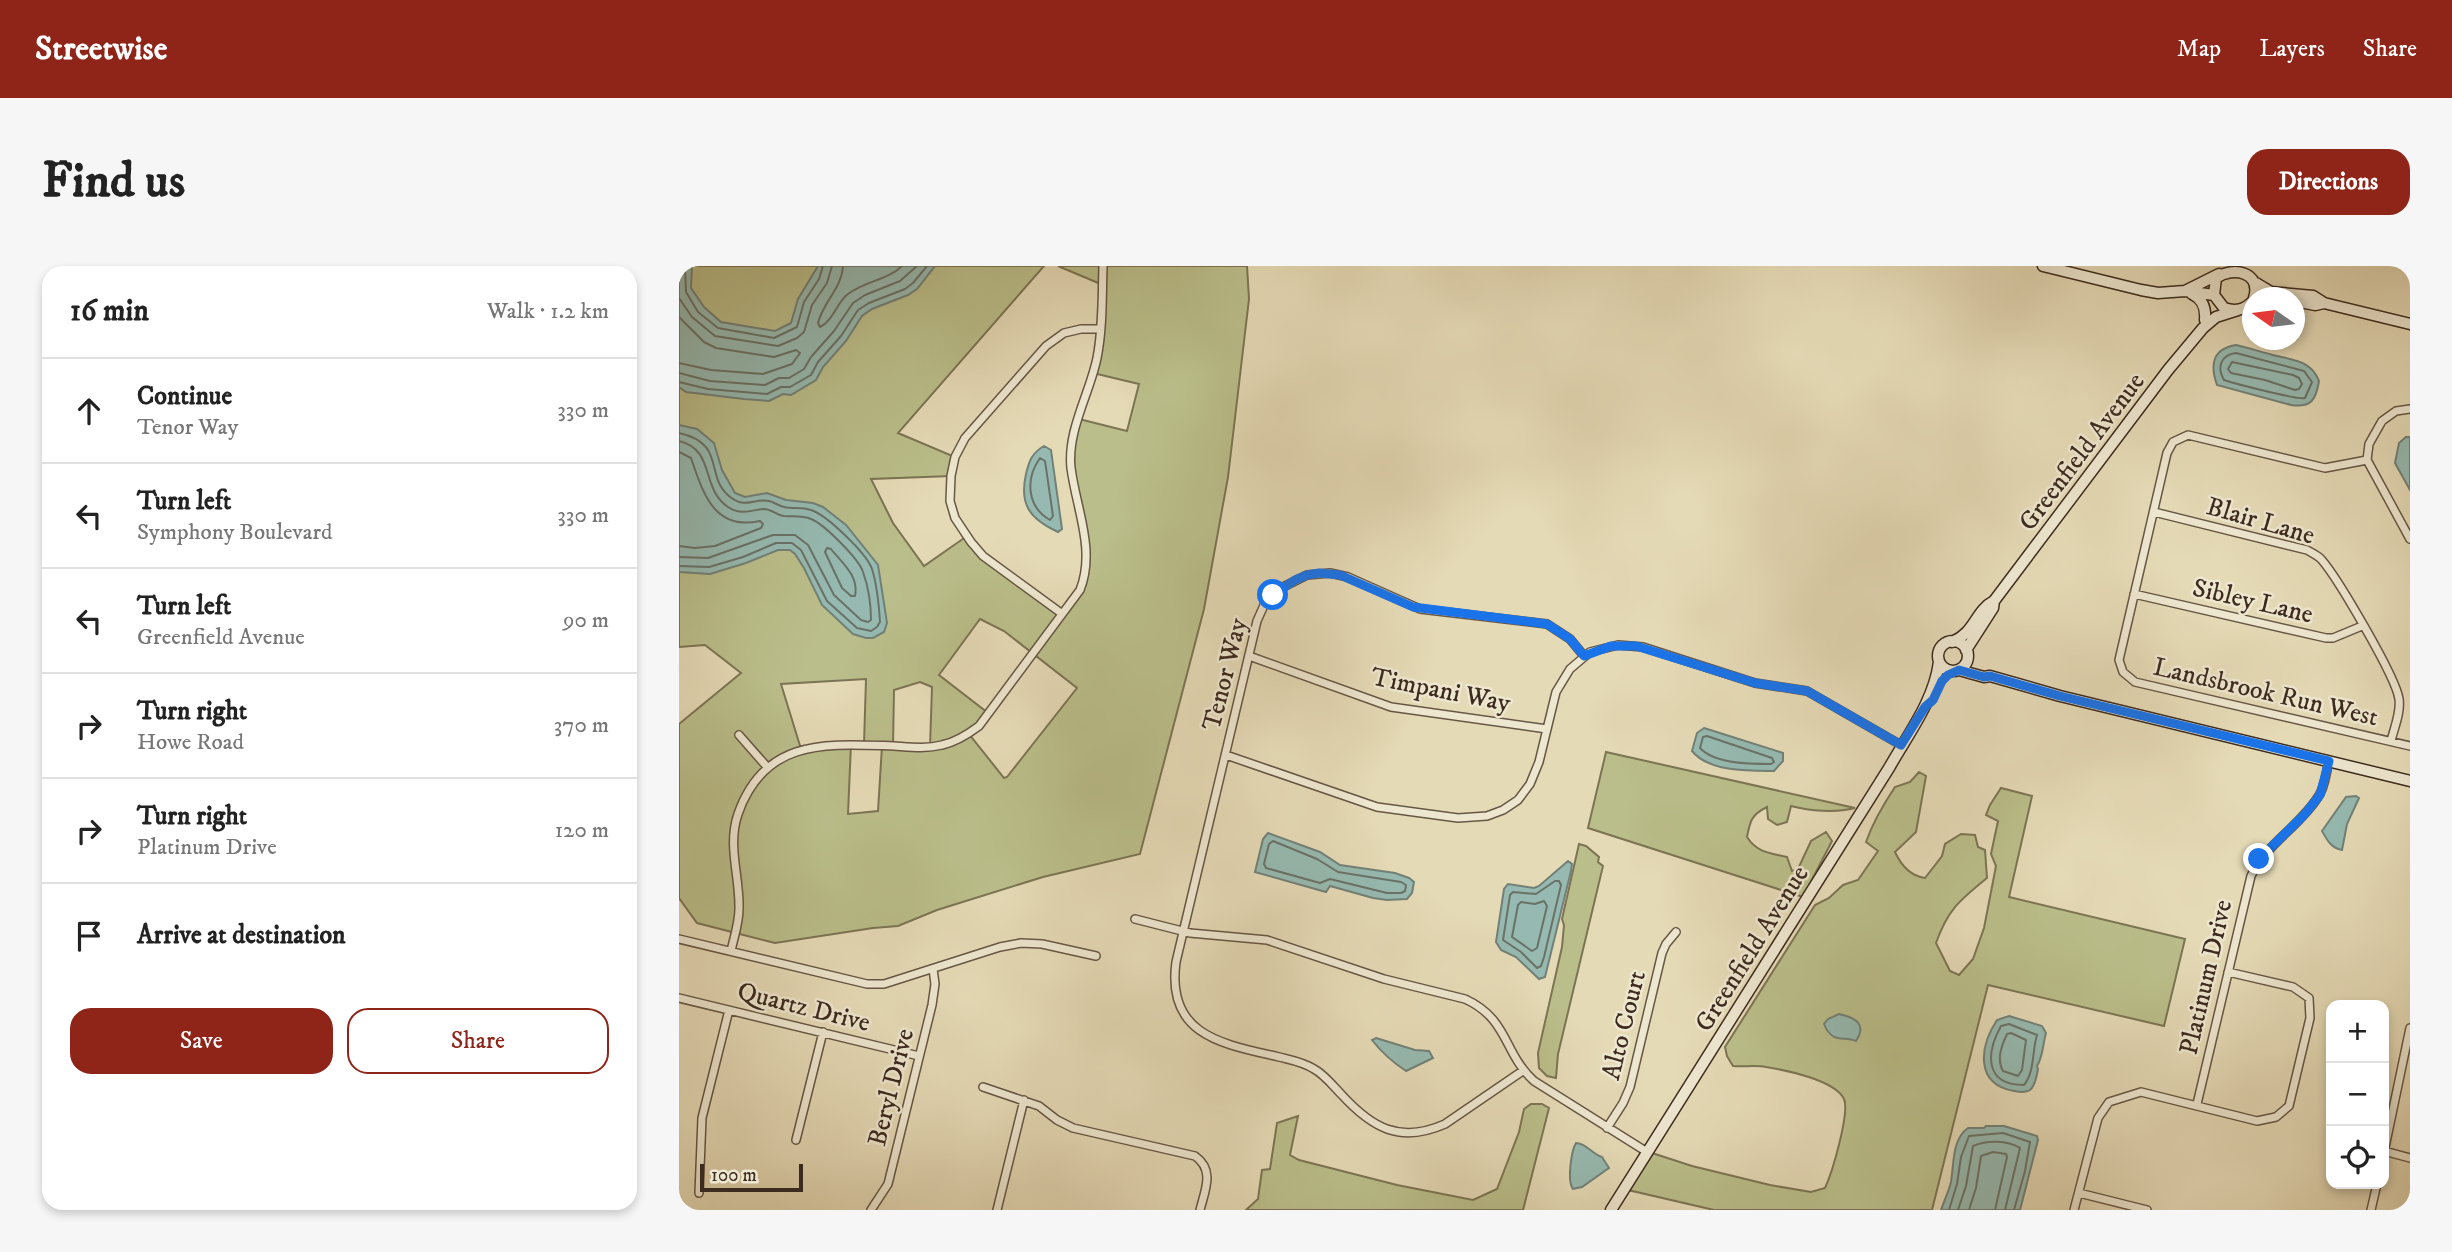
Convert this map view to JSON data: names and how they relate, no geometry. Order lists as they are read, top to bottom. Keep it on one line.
{"streets":{"main road":["Greenfield Avenue"],"street":["Blair Lane","Sibley Lane","Tenor Way","Timpani Way","Landsbrook Run West","Platinum Drive","Quartz Drive","Alto Court","Beryl Drive"]},"crossings":[["Blair Lane","Sibley Lane"],["Blair Lane","Landsbrook Run West"],["Sibley Lane","Landsbrook Run West"],["Tenor Way","Timpani Way"],["Quartz Drive","Beryl Drive"]],"scale_bar":"100 m","north":"left","page":{"header":"Streetwise","nav":["Map","Layers","Share"],"buttons":["Directions",["Save","Share"]],"title":"Find us","heading":["16 min","Walk · 1.2 km"],"list":[["Continue","Tenor Way","330 m"],["Turn left","Symphony Boulevard","330 m"],["Turn left","Greenfield Avenue","90 m"],["Turn right","Howe Road","370 m"],["Turn right","Platinum Drive","120 m"],"Arrive at destination"],"map_buttons":["+","−"],"scale":"100 m"}}
